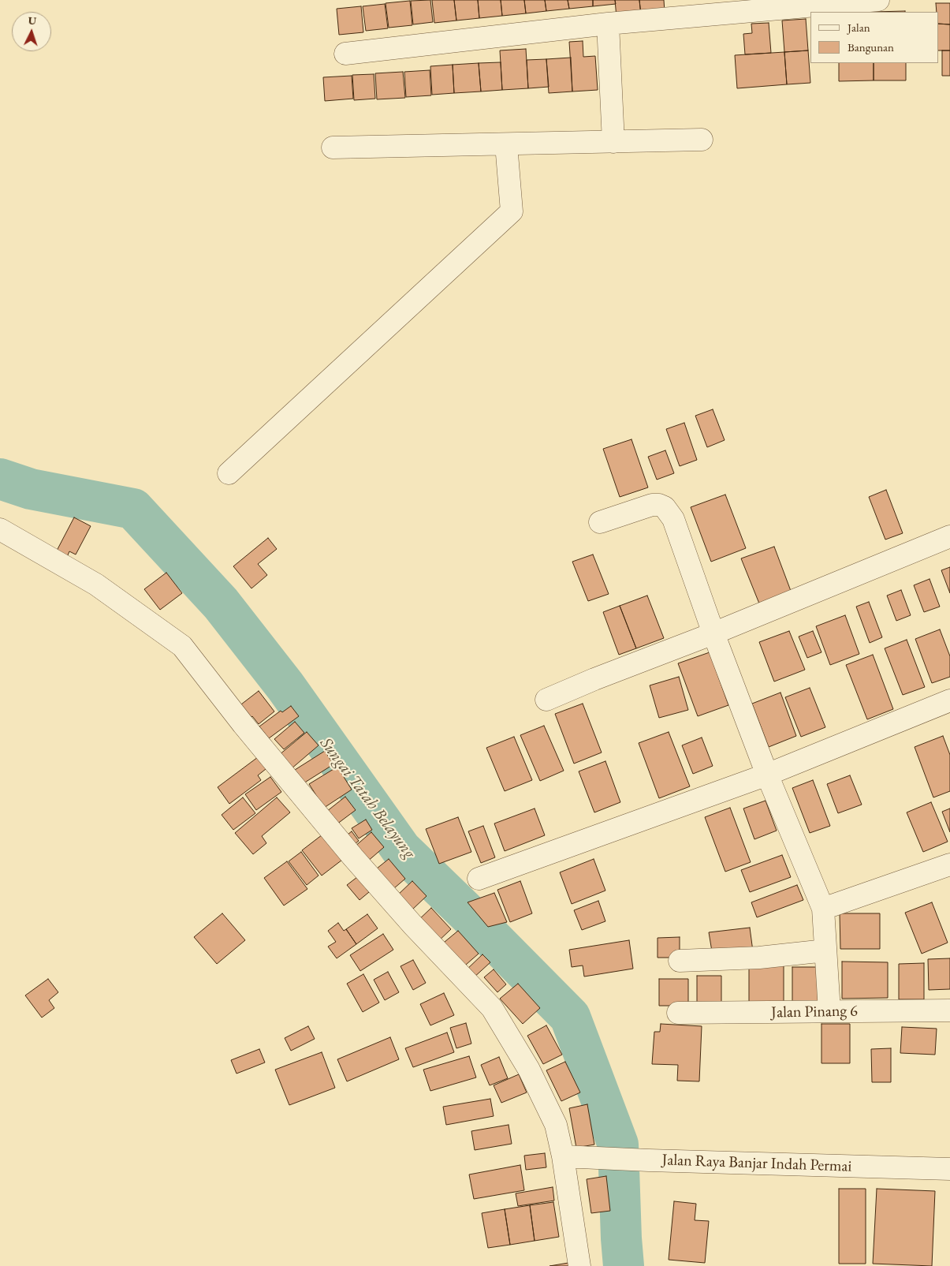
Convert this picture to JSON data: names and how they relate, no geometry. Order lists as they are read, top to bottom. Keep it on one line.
{"streets":{"street":["Jalan Pinang 6","Jalan Raya Banjar Indah Permai"]},"water":["Sungai Tatah Belayung"],"legend":["Jalan","Bangunan"],"north":"top"}
